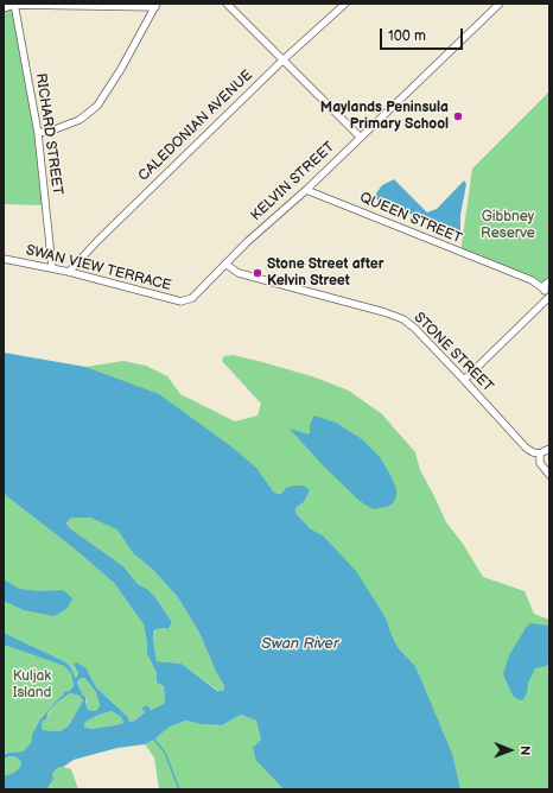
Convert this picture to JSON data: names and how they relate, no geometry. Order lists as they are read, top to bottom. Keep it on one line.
{"streets":{"street":["CALEDONIAN AVENUE","RICHARD STREET","KELVIN STREET","QUEEN STREET","SWAN VIEW TERRACE","STONE STREET"]},"crossings":[["CALEDONIAN AVENUE","SWAN VIEW TERRACE"],["RICHARD STREET","SWAN VIEW TERRACE"],["KELVIN STREET","QUEEN STREET"],["KELVIN STREET","SWAN VIEW TERRACE"],["KELVIN STREET","STONE STREET"]],"water":["Swan River"],"parks":["Gibbney Reserve","Kuljak Island"],"places":["Maylands Peninsula Primary School","Stone Street after Kelvin Street"],"scale_bar":"100 m","north":"right"}
